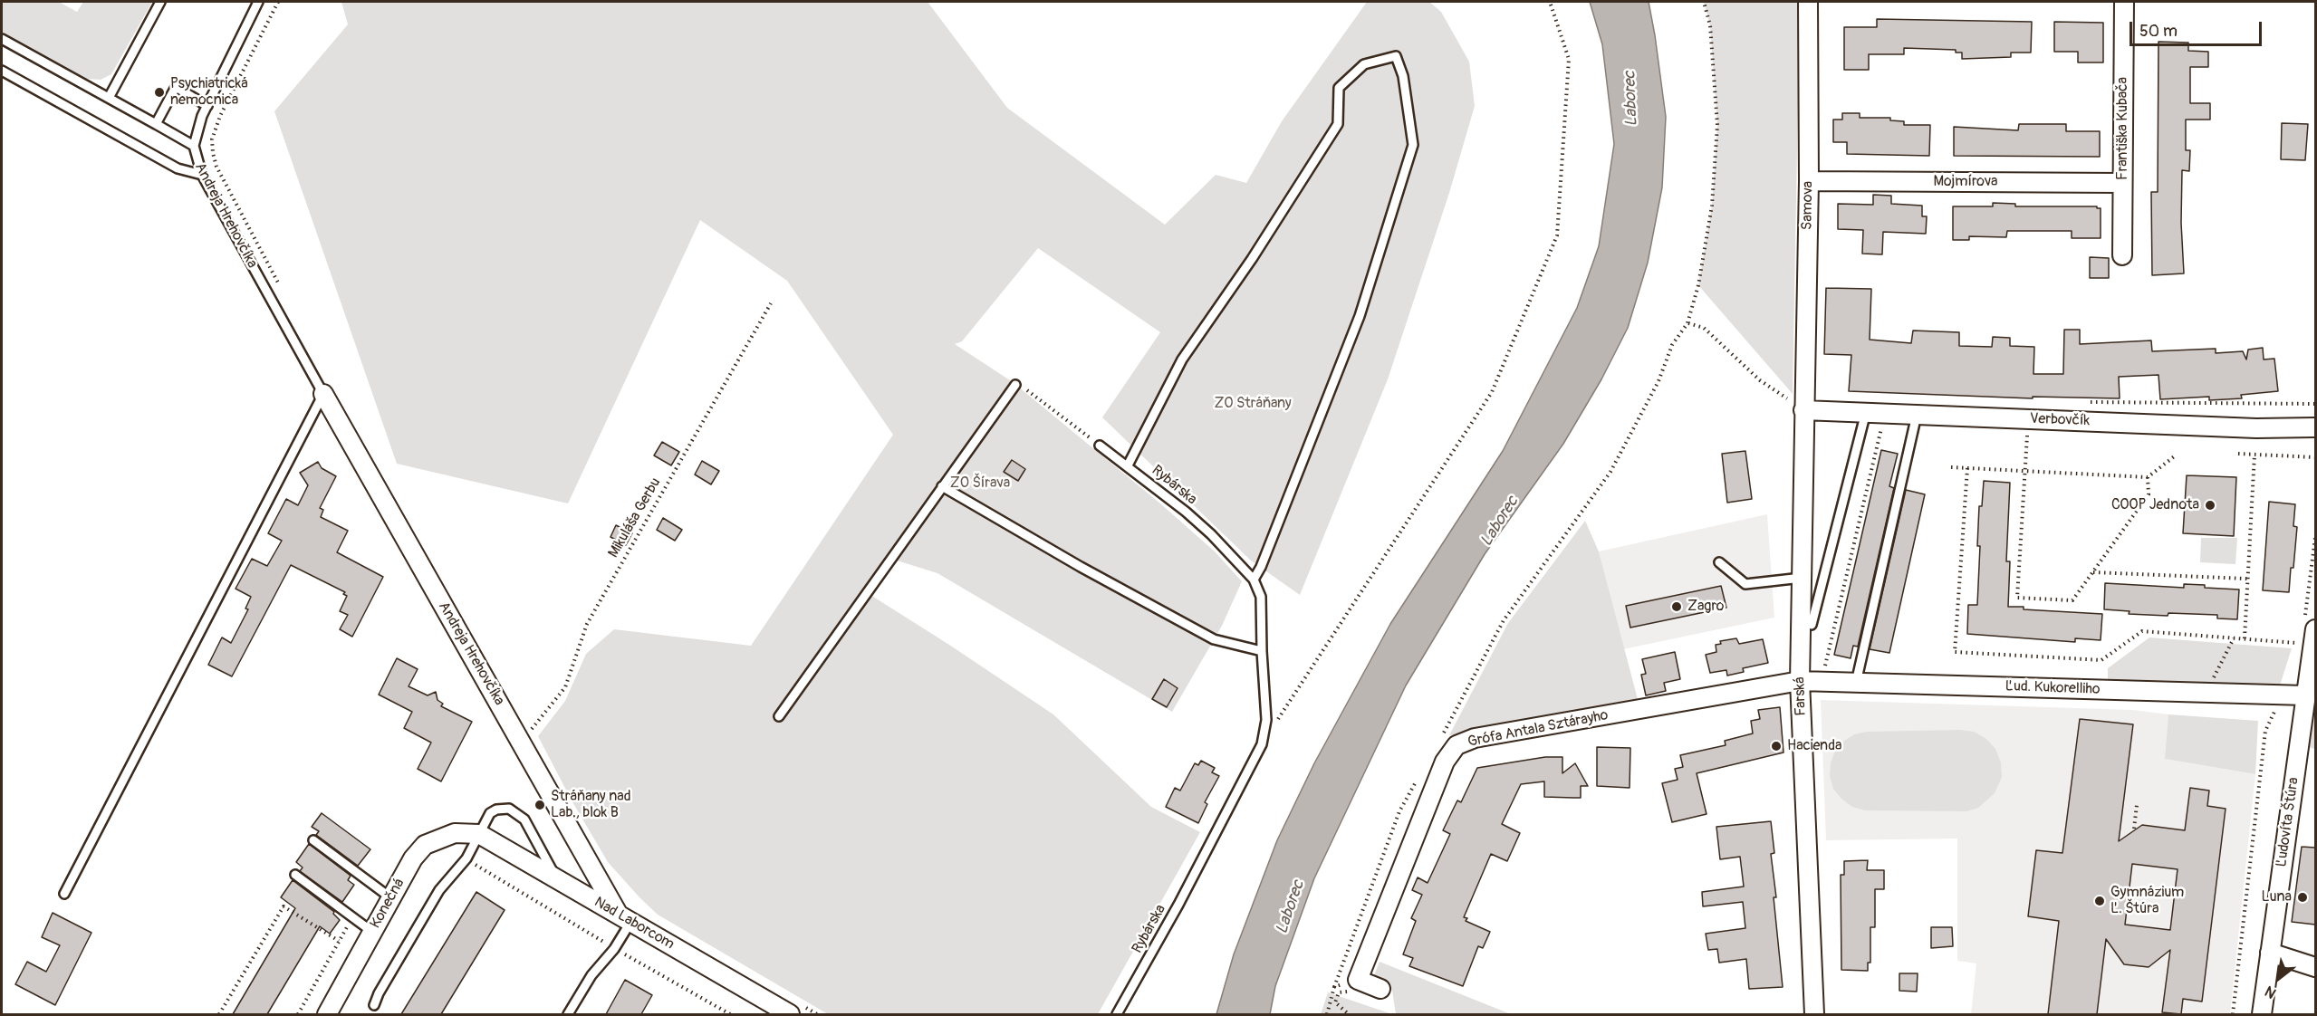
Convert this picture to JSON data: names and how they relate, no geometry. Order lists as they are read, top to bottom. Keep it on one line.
{"streets":{"street":["Františka Kubača","Mojmírova","Samova","Andreja Hrehovčíka","Verbovčík","Ľud. Kukorelliho","Farská","Grófa Antala Sztárayho","Ľudovíta Štúra","Konečná","Nad Laborcom"],"lane":["Rybárska"],"path":["Mikuláša Gerbu"]},"crossings":[["Františka Kubača","Mojmírova"],["Mojmírova","Samova"],["Samova","Verbovčík"],["Samova","Farská"],["Andreja Hrehovčíka","Mikuláša Gerbu"],["Andreja Hrehovčíka","Nad Laborcom"],["Verbovčík","Farská"],["Ľud. Kukorelliho","Farská"],["Ľud. Kukorelliho","Grófa Antala Sztárayho"],["Ľud. Kukorelliho","Ľudovíta Štúra"],["Farská","Grófa Antala Sztárayho"],["Konečná","Nad Laborcom"]],"water":["Laborec"],"parks":["ZO Stráňany","ZO Šírava"],"places":["Psychiatrická nemocnica","COOP Jednota","Zagro","Hacienda","Stráňany nad Lab., blok B","Luna","Gymnázium Ľ. Štúra"],"scale_bar":"50 m","north":"bottom left"}
